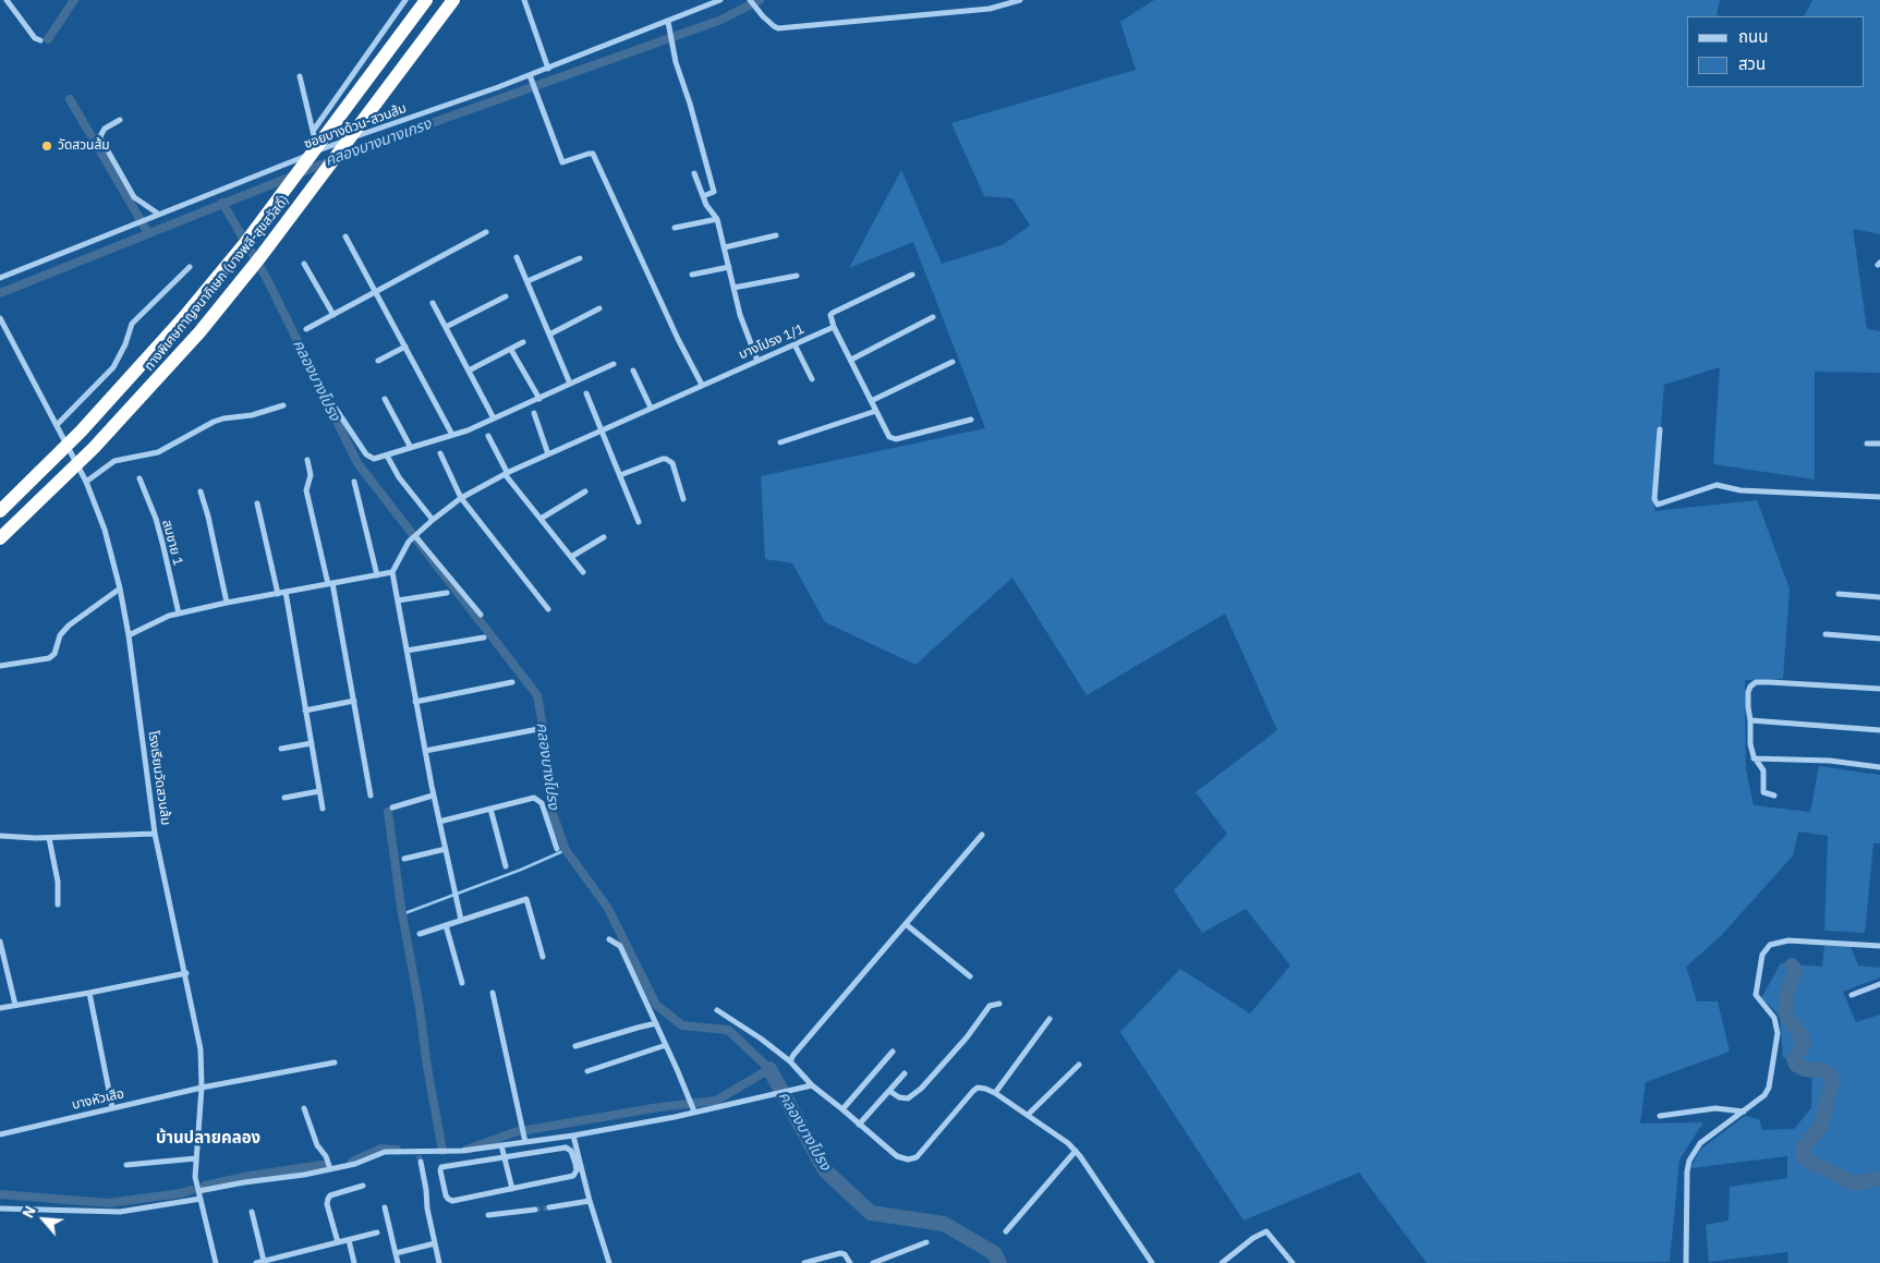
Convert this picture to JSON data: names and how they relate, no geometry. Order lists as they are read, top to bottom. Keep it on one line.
{"streets":{"highway":["ทางพิเศษกาญจนาภิเษก (บางพลี-สุขสวัสดิ์)"],"street":["ซอยบางด้วน-สวนส้ม","บางโปรง 1/1","สมชาย 1","โรงเรียนวัดสวนส้ม","บางหัวเสือ"]},"crossings":[["โรงเรียนวัดสวนส้ม","บางหัวเสือ"]],"districts":["บ้านปลายคลอง"],"water":["คลองบางนางเกรง","คลองบางโปรง"],"places":["วัดสวนส้ม"],"legend":["ถนน","สวน"],"north":"top left"}
